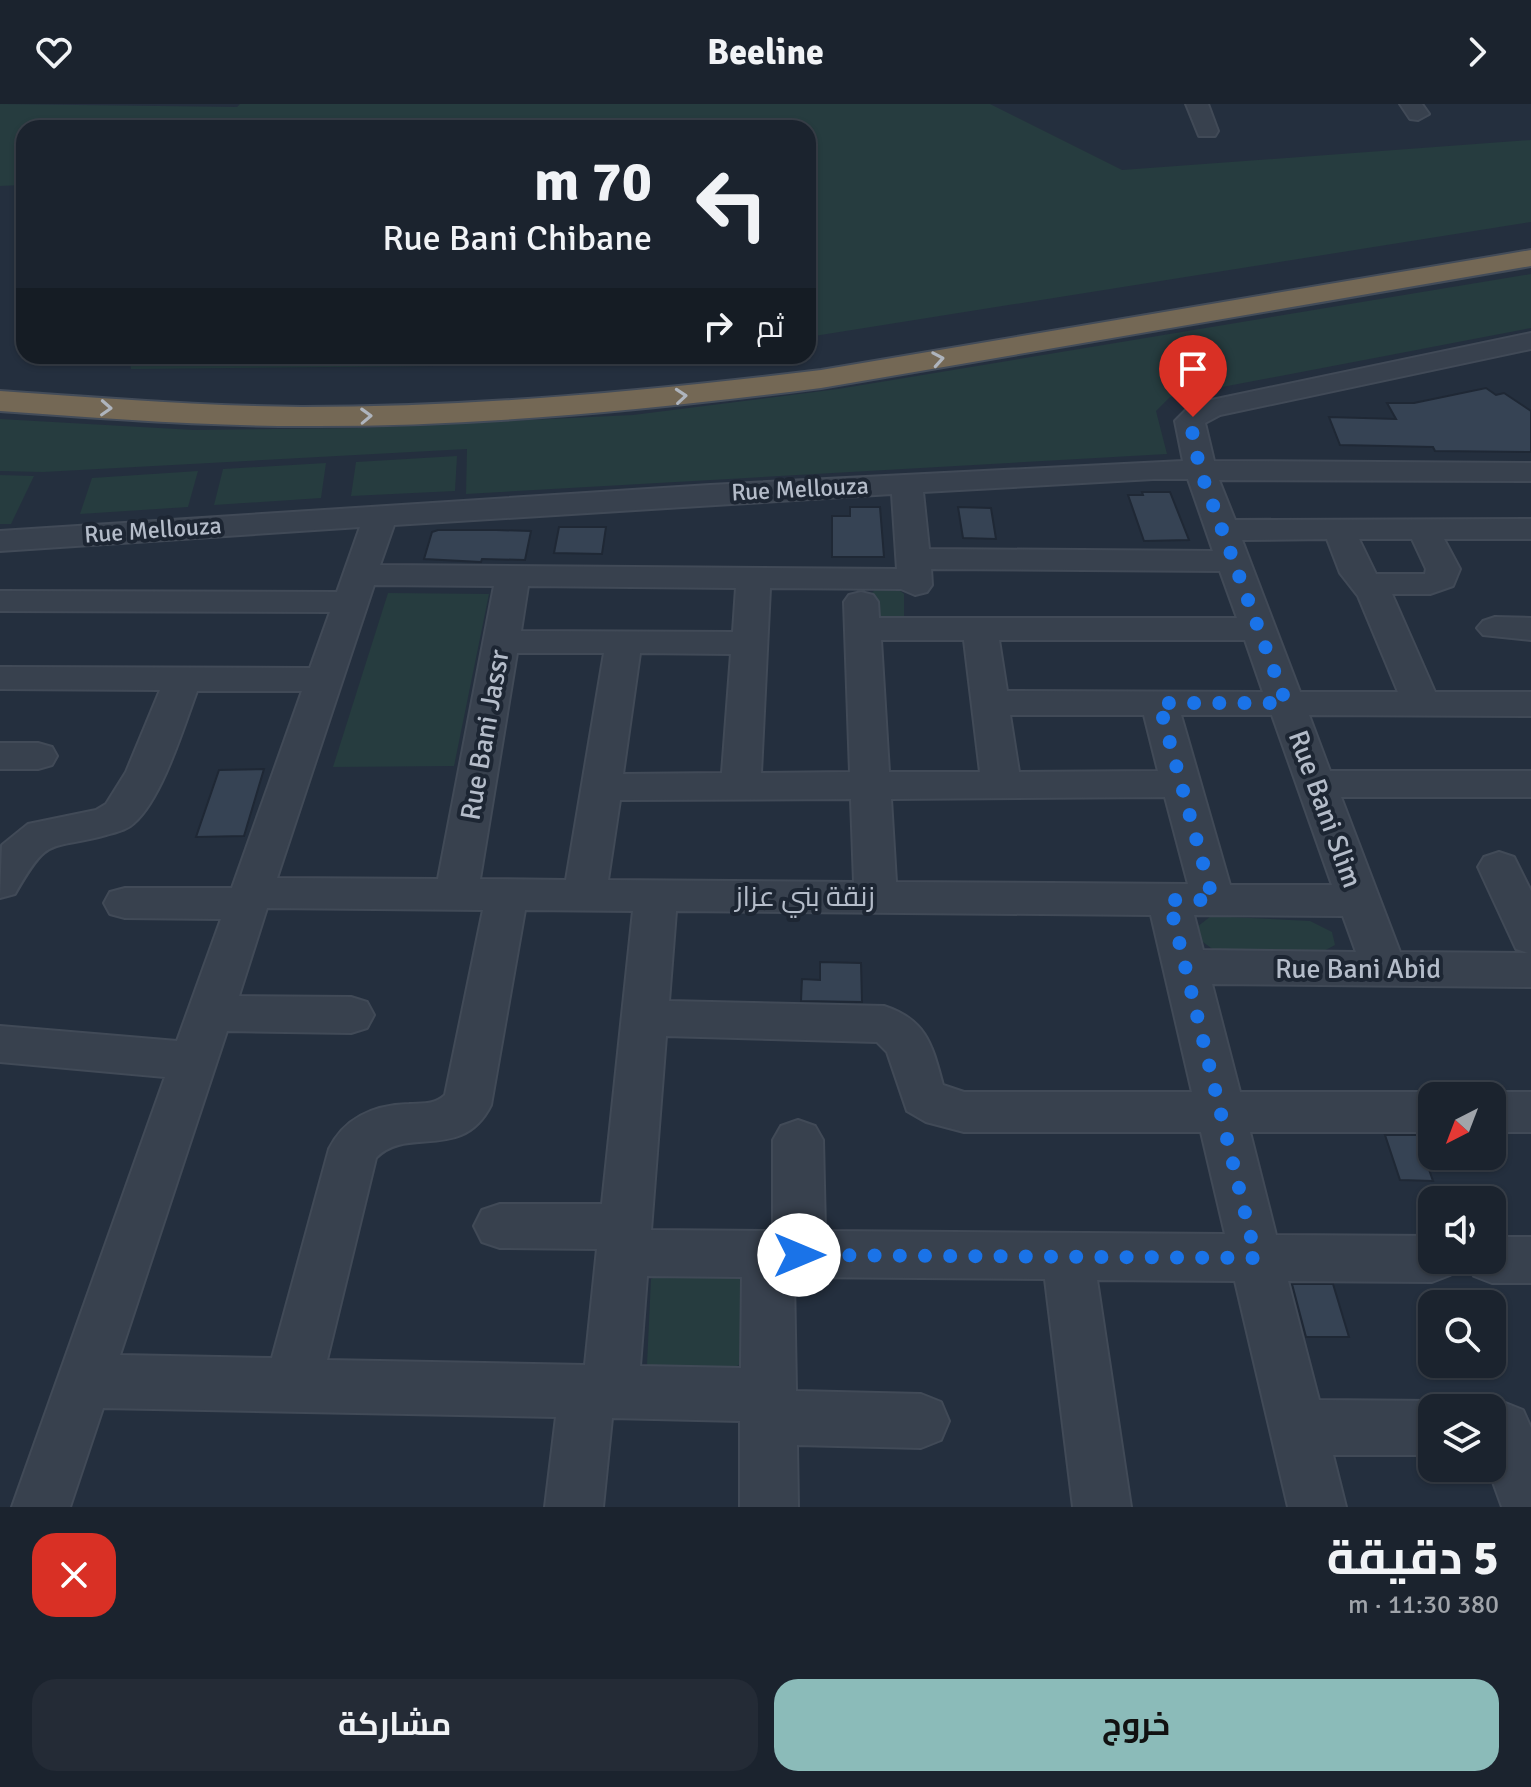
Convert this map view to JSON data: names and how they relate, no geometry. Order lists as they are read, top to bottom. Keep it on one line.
{"streets":{"street":["Rue Mellouza","Rue Bani Jassr","Rue Bani Slim","زنقة بني عزاز","Rue Bani Abid"]},"crossings":[["Rue Mellouza","Rue Bani Slim"],["Rue Bani Jassr","زنقة بني عزاز"],["Rue Bani Slim","زنقة بني عزاز"],["Rue Bani Slim","Rue Bani Abid"]],"north":"bottom left","page":{"header":"Beeline","turn":["70 m","Rue Bani Chibane"],"then":"ثم","heading":["5 دقيقة","380 m · 11:30"],"buttons":["خروج","مشاركة"]}}
